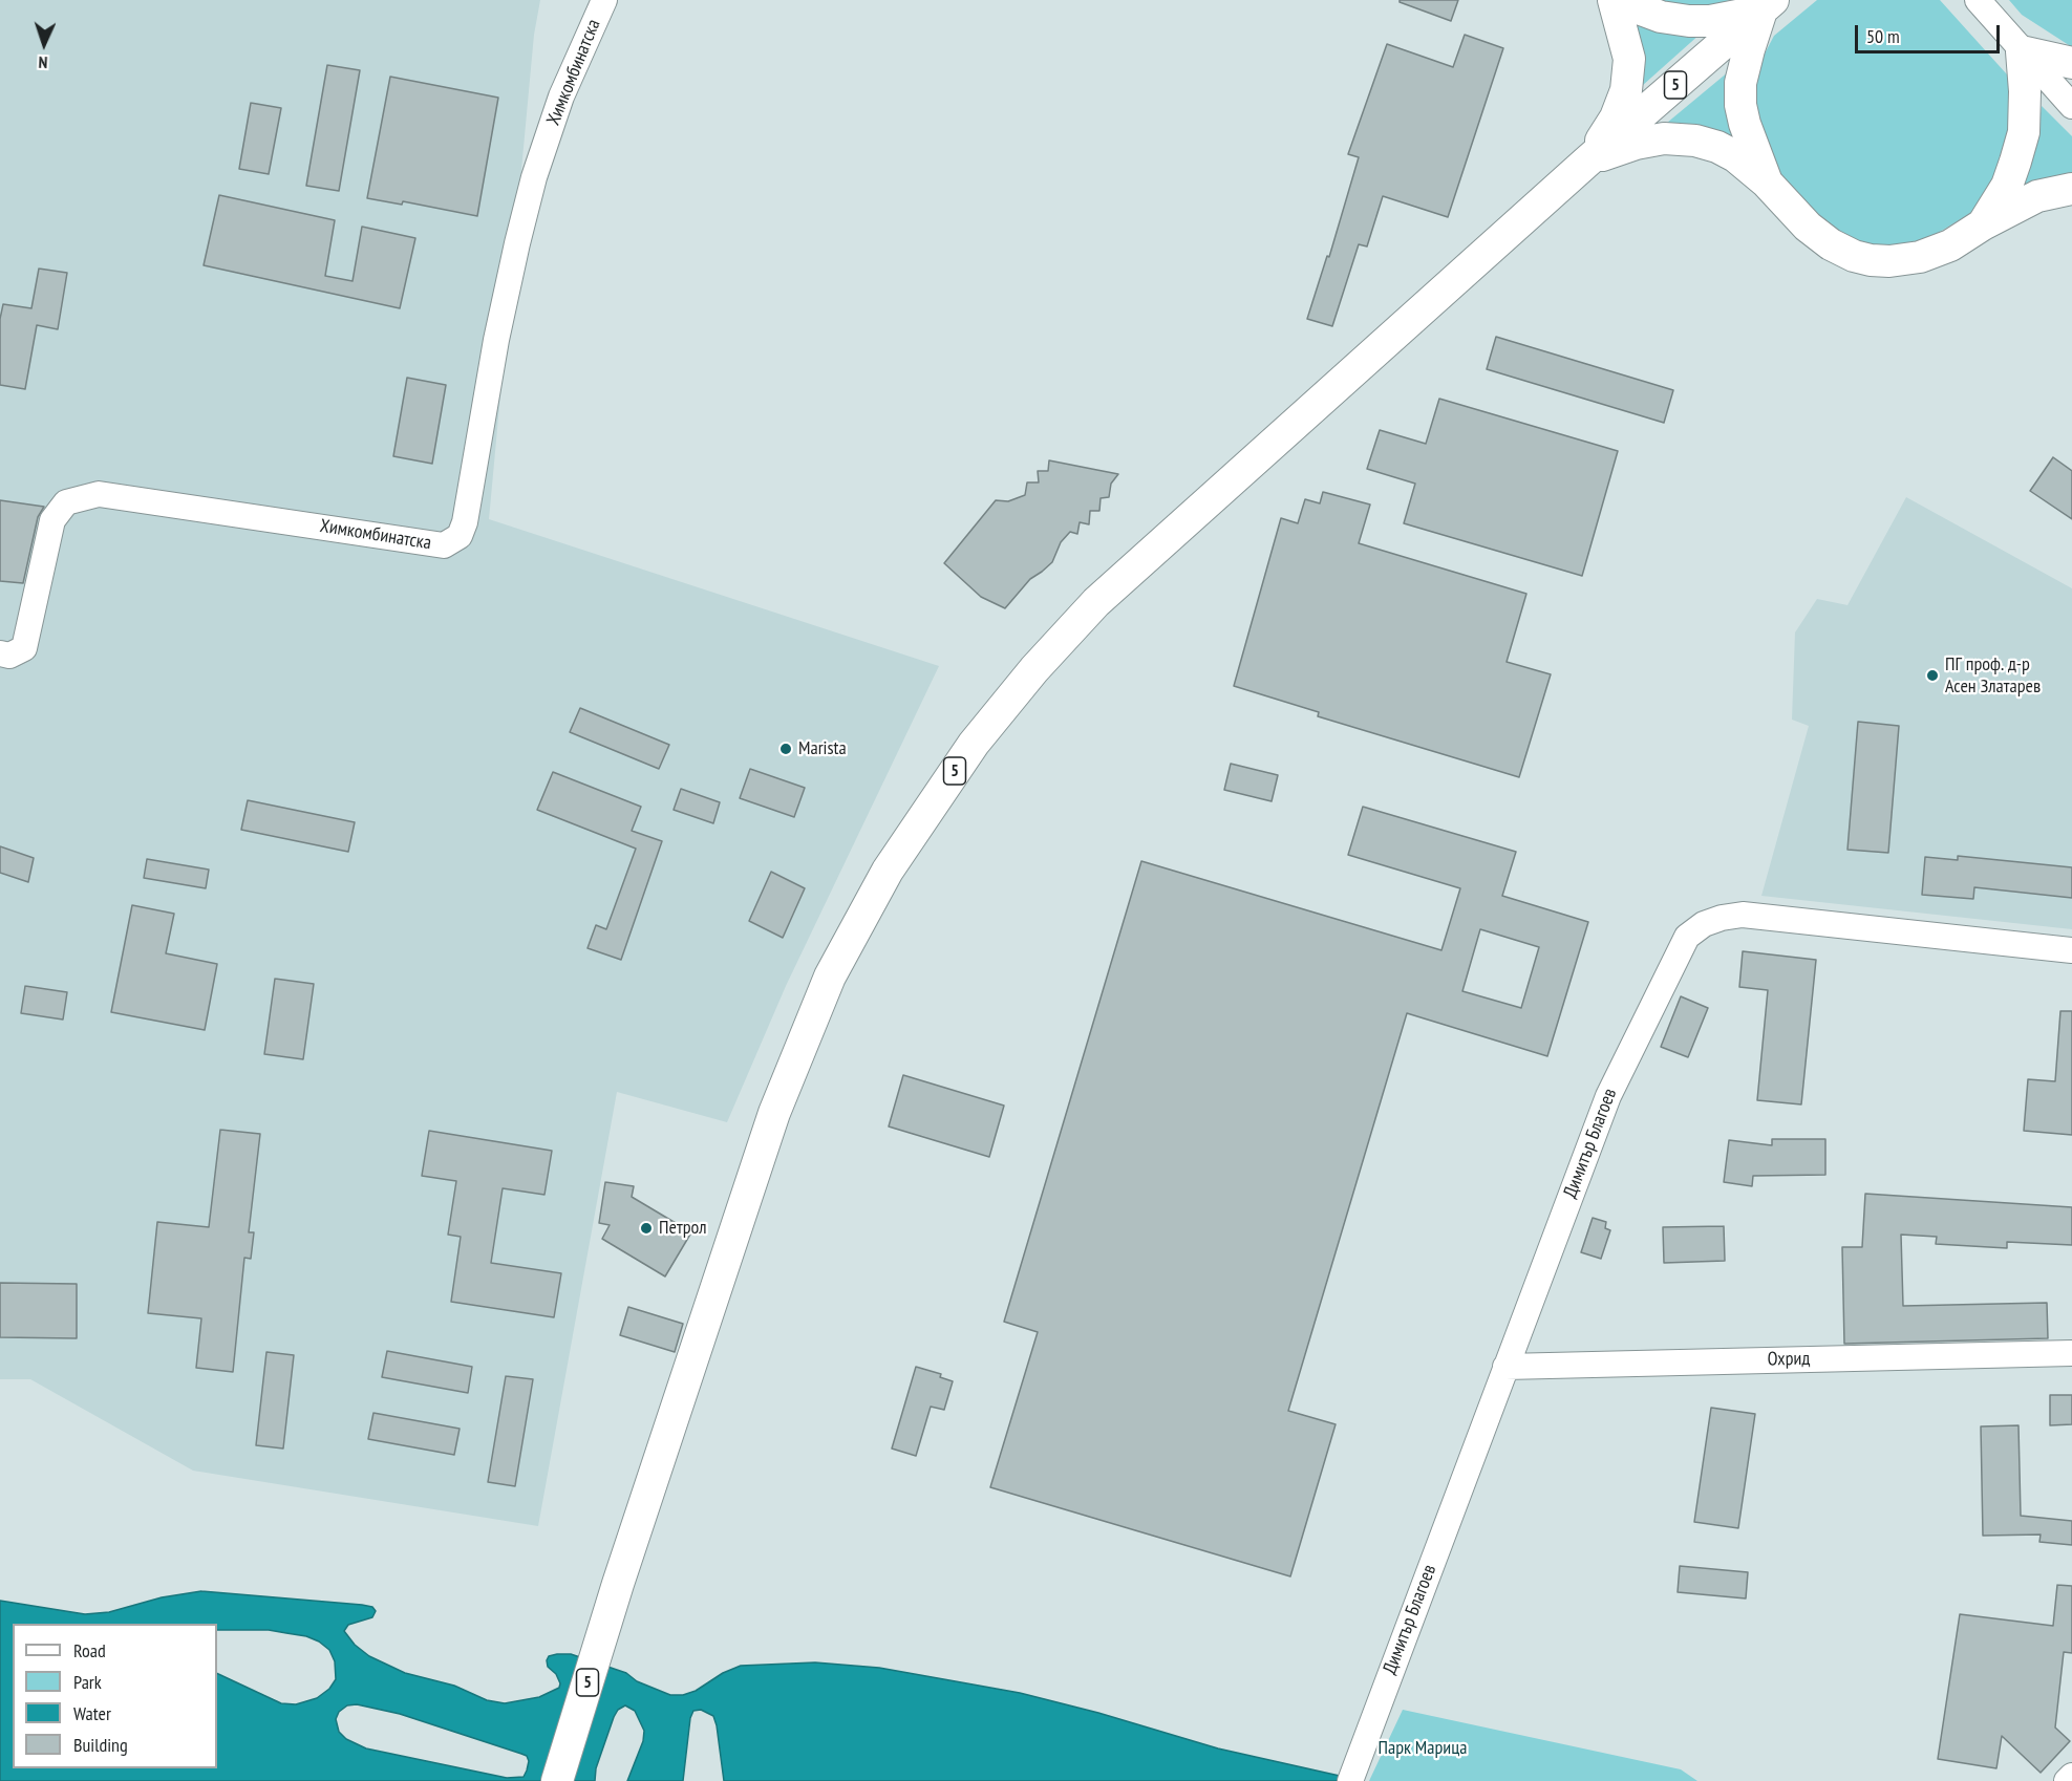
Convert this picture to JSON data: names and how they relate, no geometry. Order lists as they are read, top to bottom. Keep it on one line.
{"streets":{"main road":["5"],"street":["Химкомбинатска","Димитър Благоев","Охрид"]},"crossings":[["Димитър Благоев","Охрид"]],"parks":["Парк Марица"],"places":["ПГ проф. д-р Асен Златарев","Marista","Петрол"],"legend":["Road","Park","Water","Building"],"scale_bar":"50 m","north":"bottom"}
